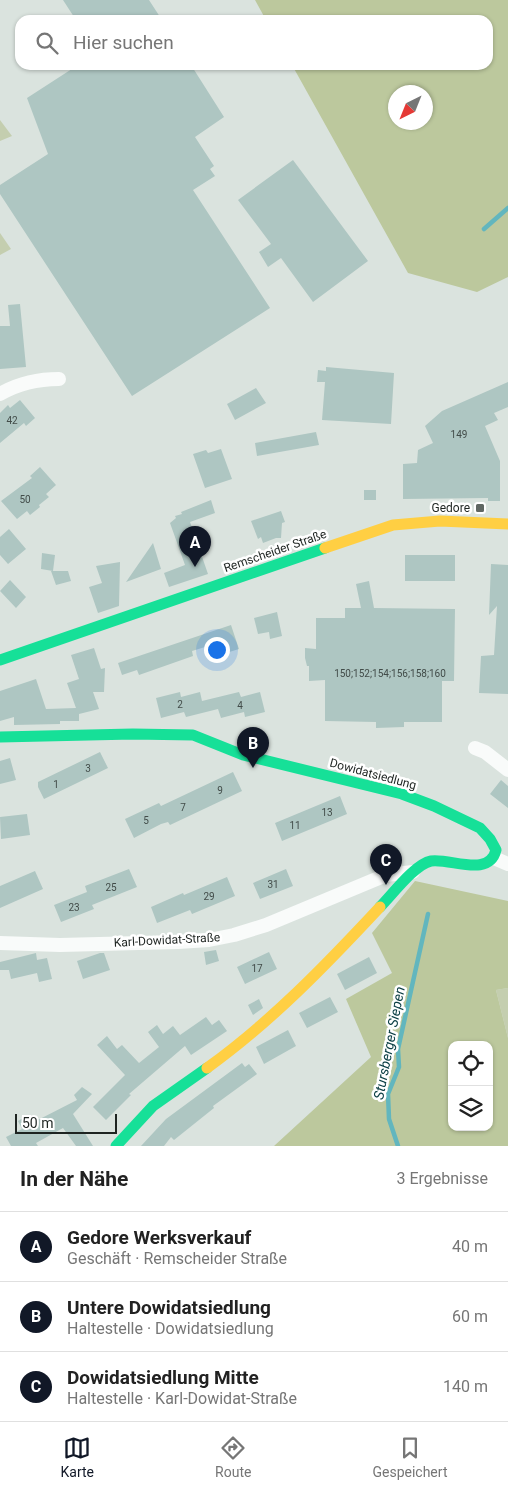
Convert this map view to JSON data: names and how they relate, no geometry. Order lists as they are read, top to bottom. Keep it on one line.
{"streets":{"street":["Remscheider Straße","Dowidatsiedlung","Karl-Dowidat-Straße"]},"water":["Stursberger Siepen"],"places":{"transit":["Gedore"]},"house_numbers":["42","149","50","150;152;154;156;158;160","2","4","3","1","9","7","13","5","11","31","25","29","23","17"],"scale_bar":"50 m","north":"bottom left","page":{"search":"Hier suchen","pins":["A","B","C"],"scale":"50 m","heading":["In der Nähe","3 Ergebnisse"],"list":[{"mark":"A","name":"Gedore Werksverkauf","note":"Geschäft · Remscheider Straße","value":"40 m"},{"mark":"B","name":"Untere Dowidatsiedlung","note":"Haltestelle · Dowidatsiedlung","value":"60 m"},{"mark":"C","name":"Dowidatsiedlung Mitte","note":"Haltestelle · Karl-Dowidat-Straße","value":"140 m"}],"nav":["Karte","Route","Gespeichert"]}}
